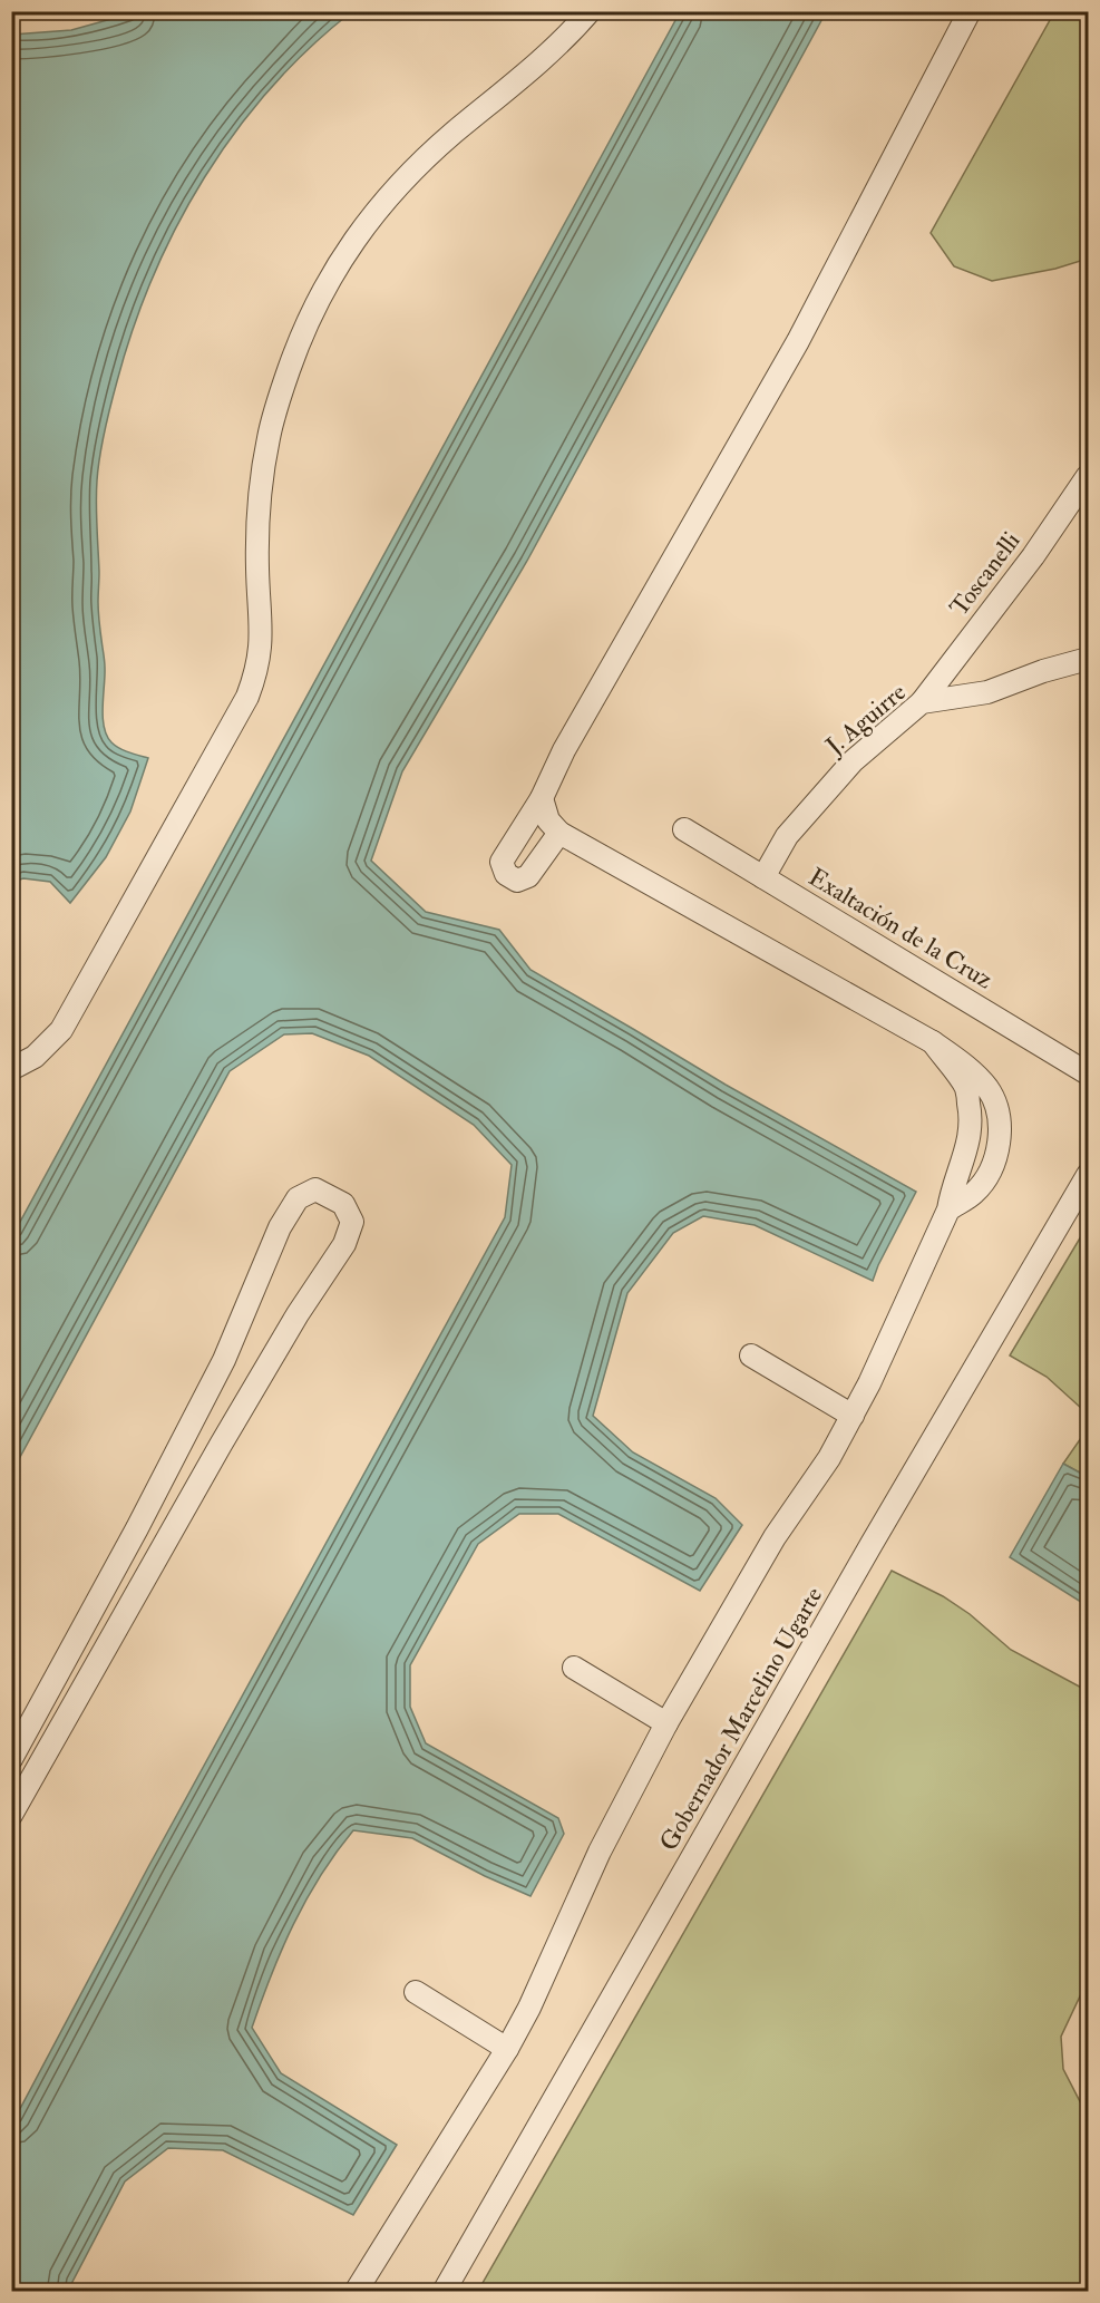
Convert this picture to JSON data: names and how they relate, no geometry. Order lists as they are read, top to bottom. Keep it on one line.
{"streets":{"street":["Toscanelli","J. Aguirre","Exaltación de la Cruz","Gobernador Marcelino Ugarte"]},"crossings":[["Toscanelli","J. Aguirre"],["J. Aguirre","Exaltación de la Cruz"]]}
